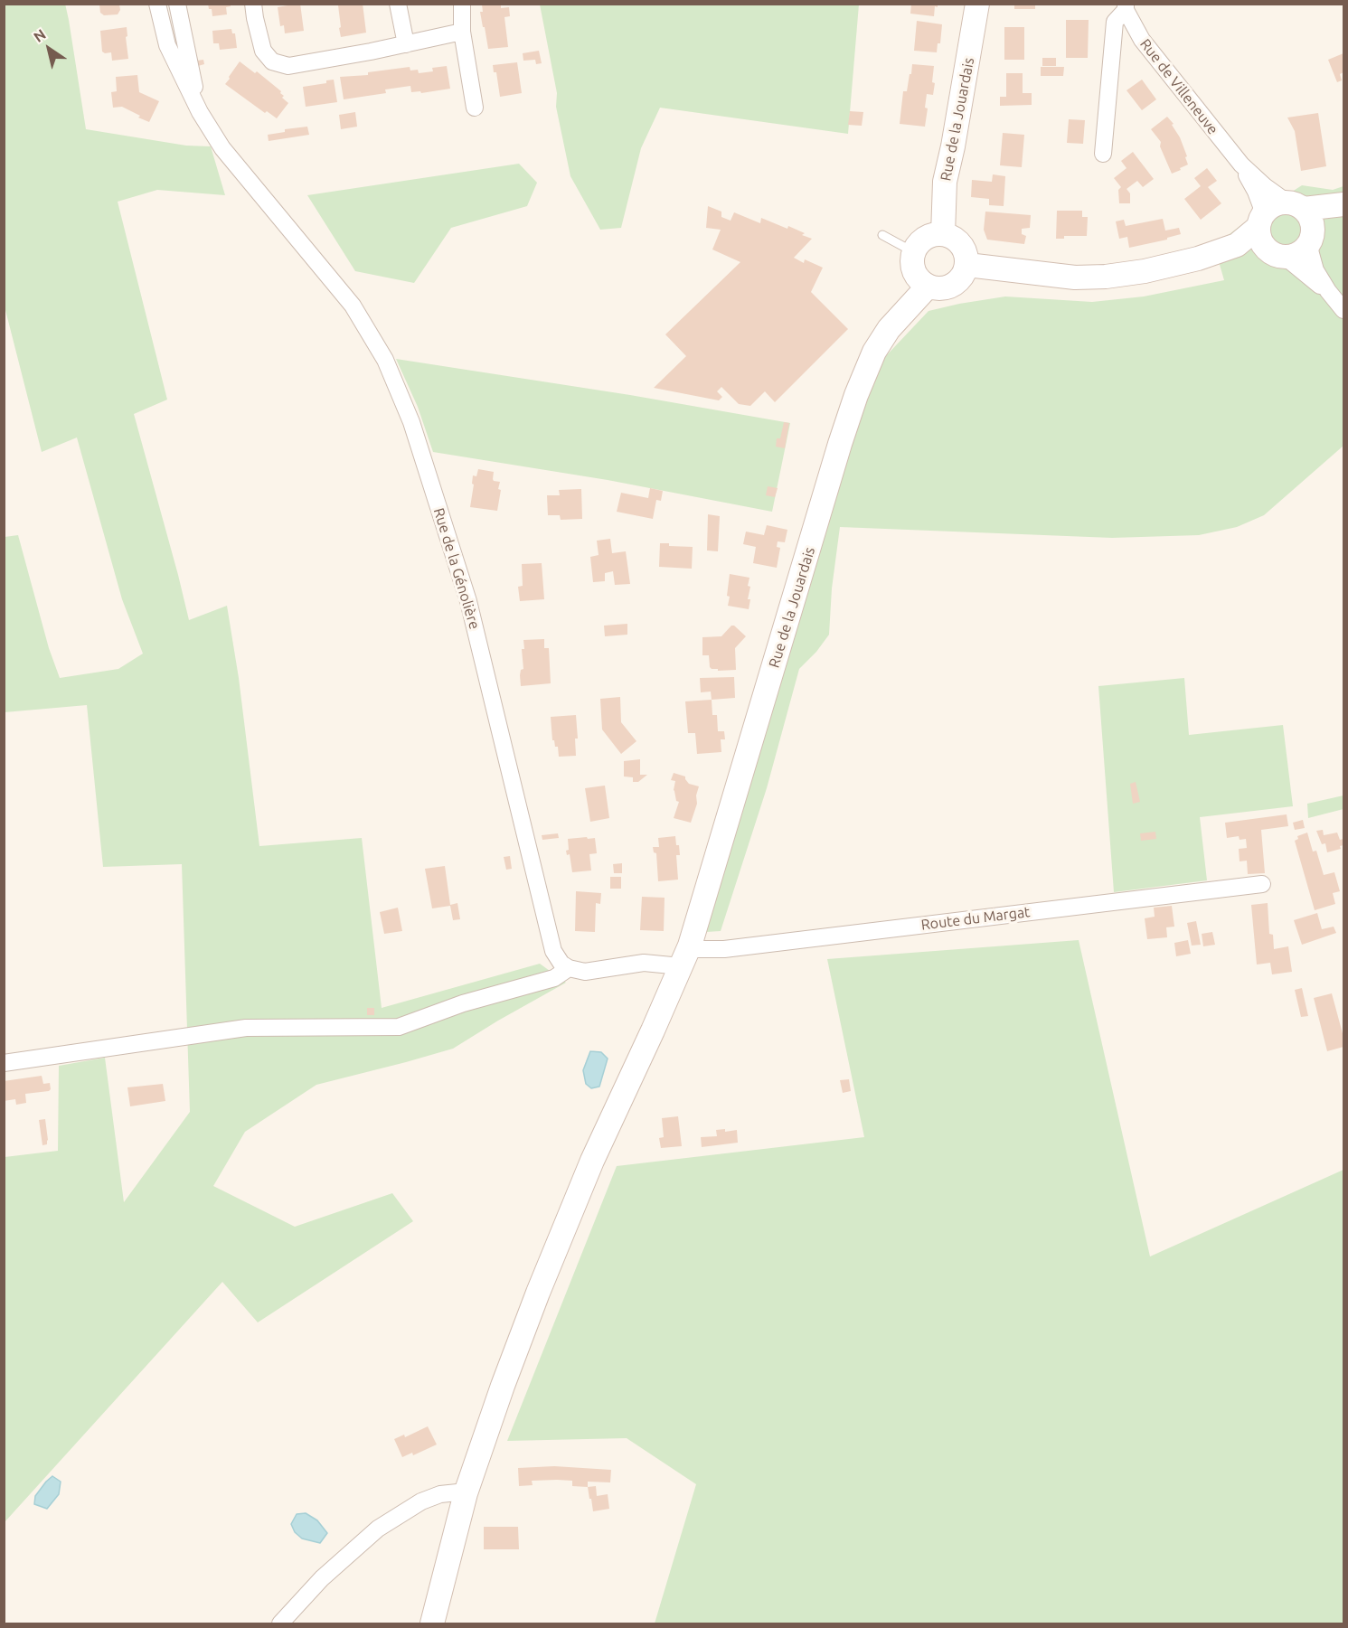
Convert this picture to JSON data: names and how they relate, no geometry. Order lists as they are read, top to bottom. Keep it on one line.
{"streets":{"main road":["Rue de la Jouardais"],"street":["Rue de Villeneuve","Rue de la Génolière","Route du Margat"]},"crossings":[["Rue de la Jouardais","Route du Margat"]],"north":"top left"}
